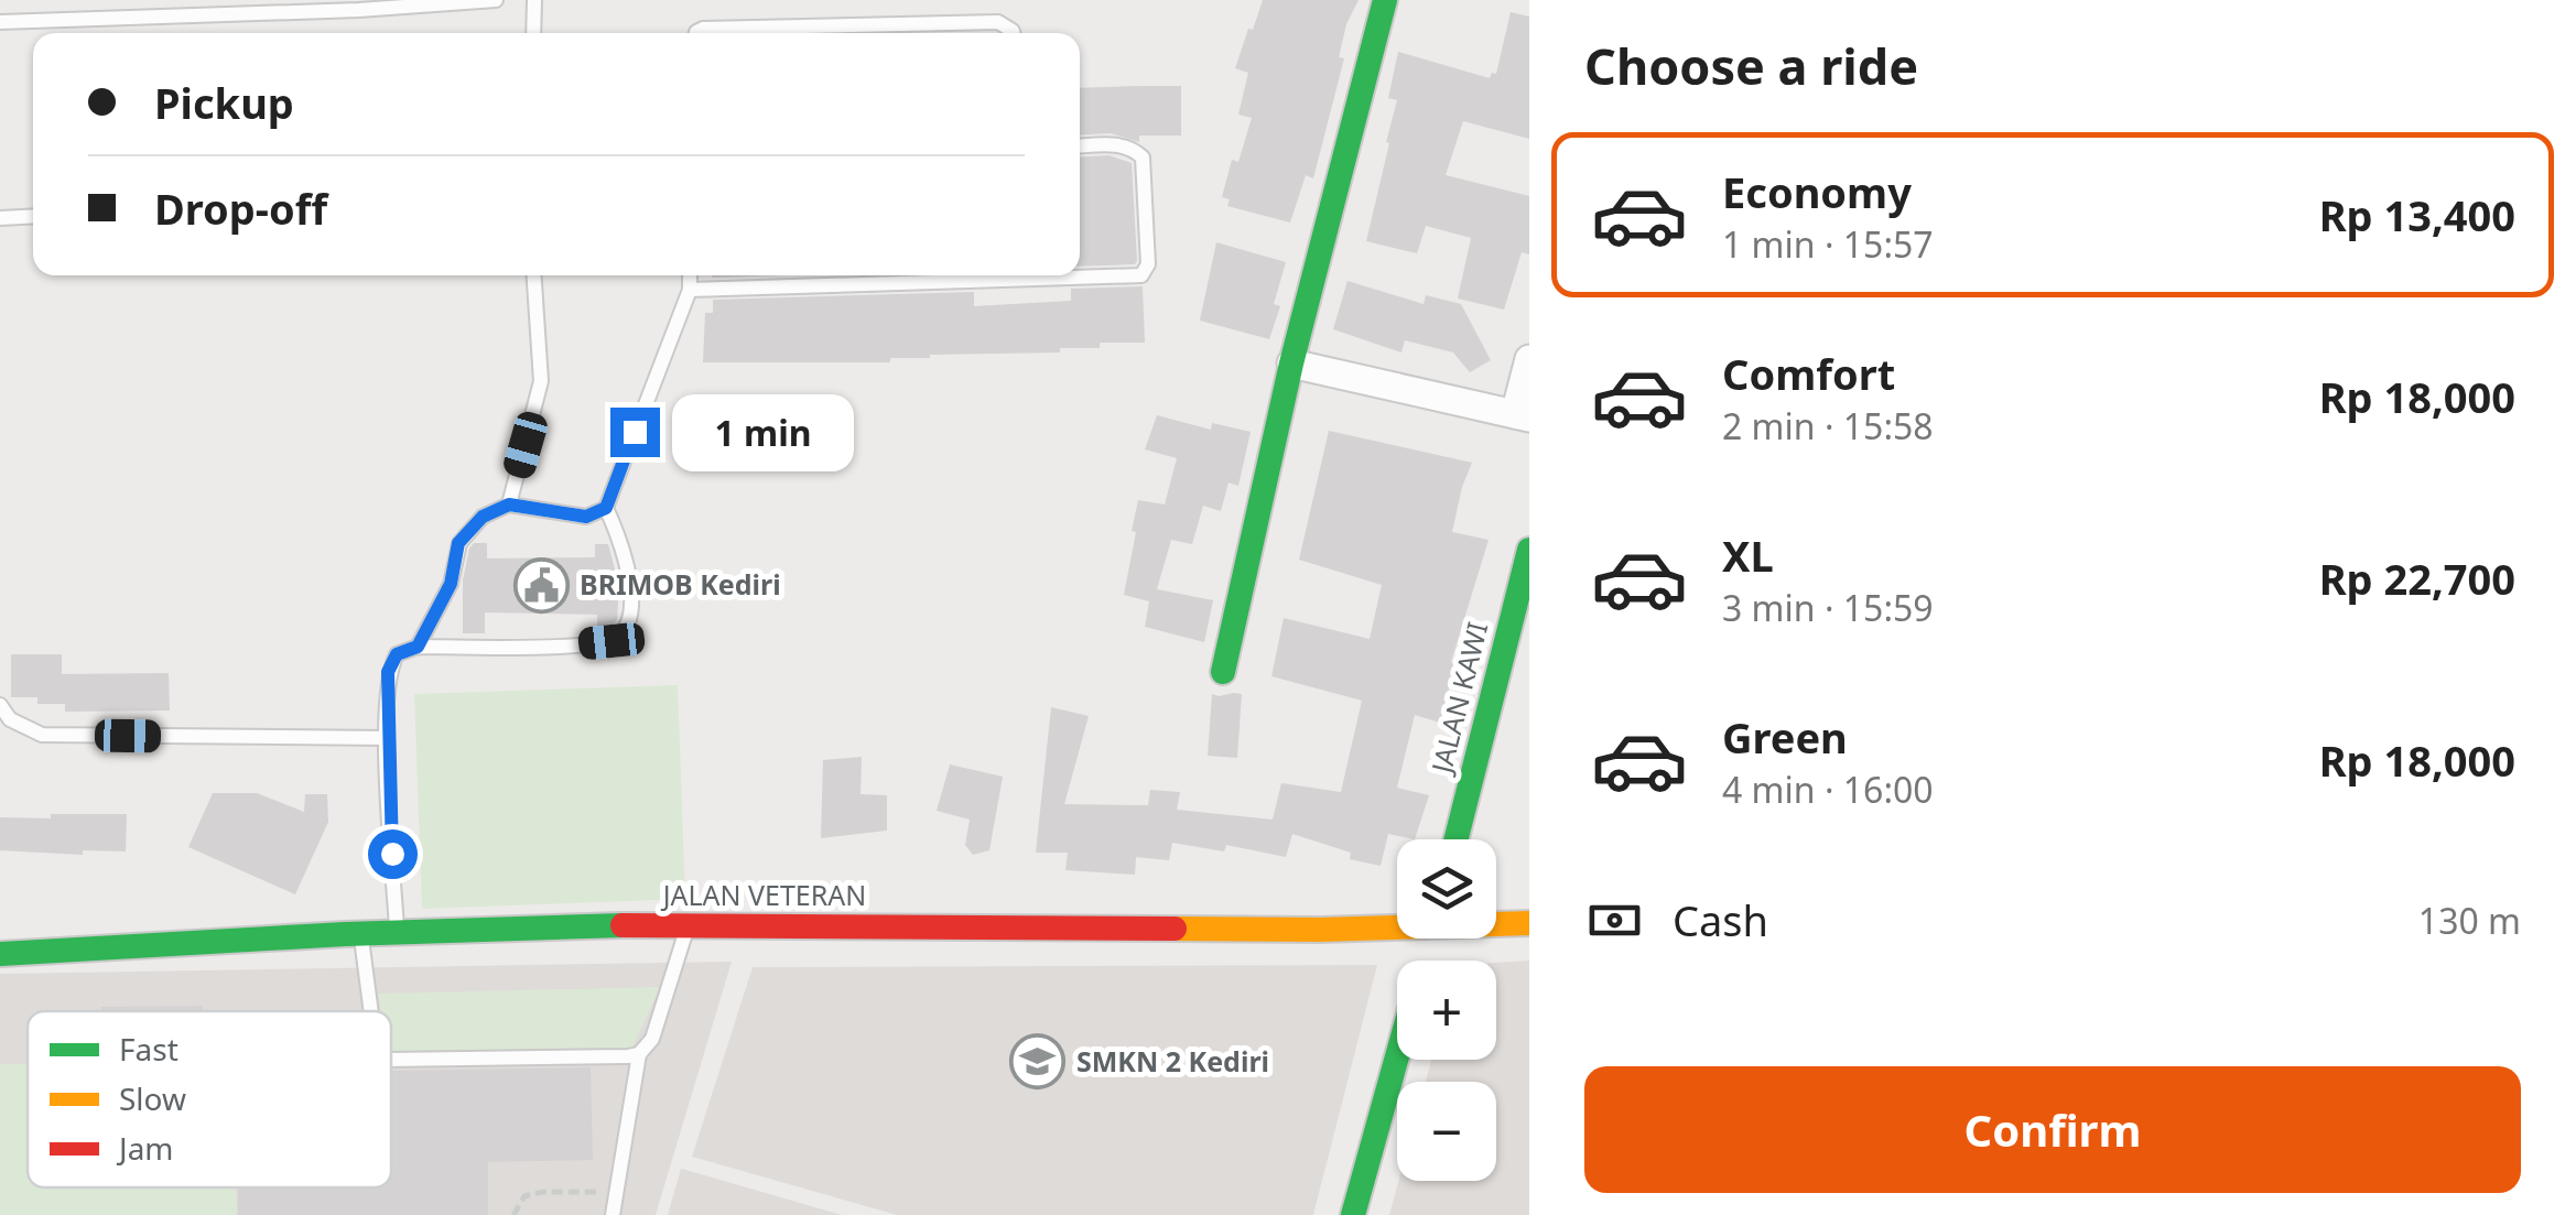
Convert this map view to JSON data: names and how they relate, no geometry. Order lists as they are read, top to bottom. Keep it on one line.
{"streets":{"main road":["JALAN KAWI","JALAN VETERAN"]},"places":{"public building":["BRIMOB Kediri"],"school or university":["SMKN 2 Kediri"]},"legend":["Fast","Slow","Jam"],"page":{"heading":"Choose a ride","banner":["Pickup","Drop-off"],"list":[{"name":"Economy","note":"1 min · 15:57","value":"Rp 13,400"},{"name":"Comfort","note":"2 min · 15:58","value":"Rp 18,000"},{"name":"XL","note":"3 min · 15:59","value":"Rp 22,700"},{"name":"Green","note":"4 min · 16:00","value":"Rp 18,000"}],"bubble":"1 min","map_buttons":["+","−"],"pay":["Cash","130 m"],"buttons":"Confirm"}}
